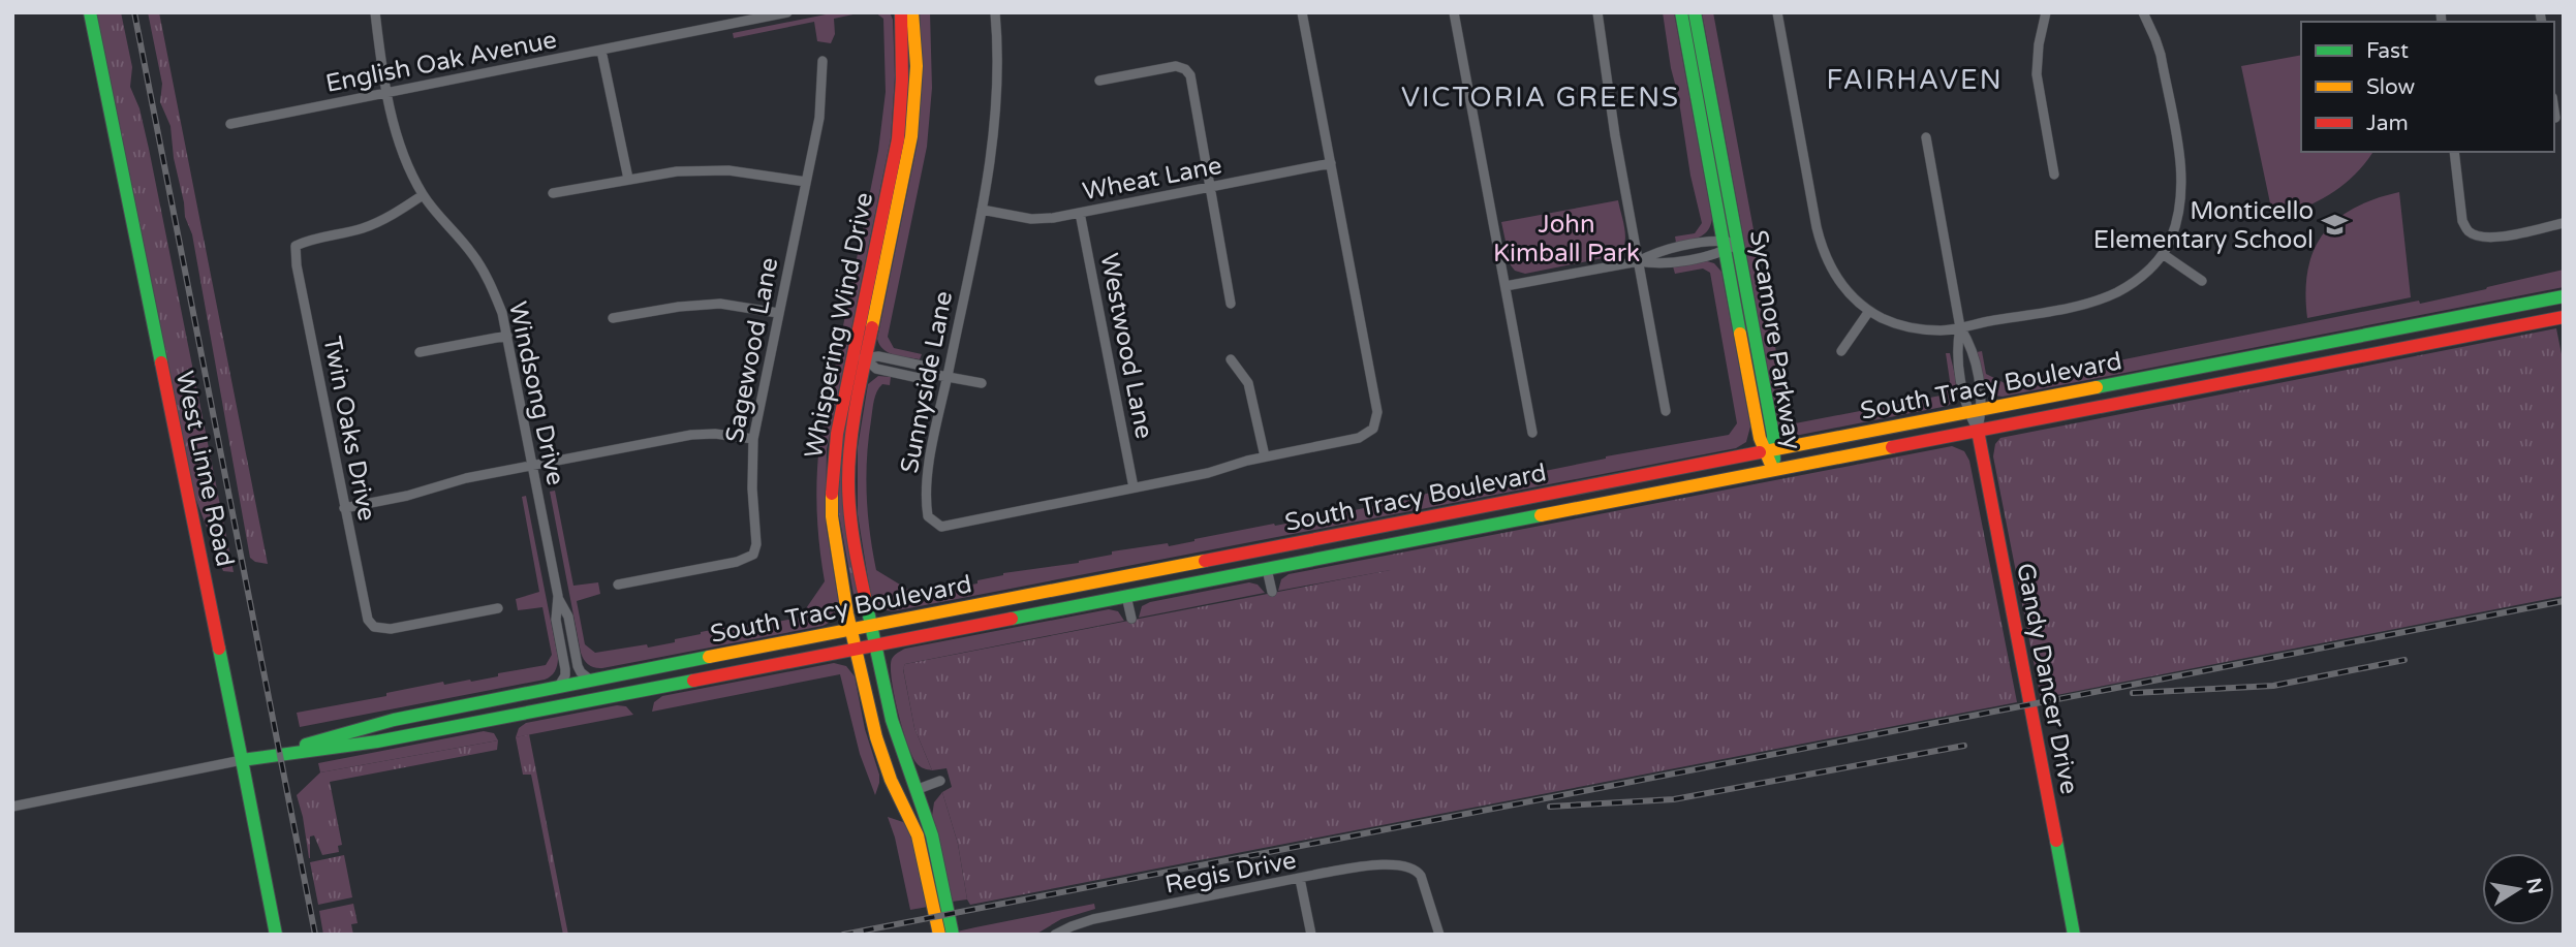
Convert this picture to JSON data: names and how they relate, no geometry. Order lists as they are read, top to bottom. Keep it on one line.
{"streets":{"main road":["Whispering Wind Drive","Sycamore Parkway","South Tracy Boulevard","West Linne Road","Gandy Dancer Drive"],"street":["English Oak Avenue","Wheat Lane","Westwood Lane","Sagewood Lane","Sunnyside Lane","Windsong Drive","Twin Oaks Drive","Regis Drive"]},"crossings":[["English Oak Avenue","Windsong Drive"],["Wheat Lane","Westwood Lane"],["Wheat Lane","Sunnyside Lane"],["Whispering Wind Drive","South Tracy Boulevard"],["Sycamore Parkway","South Tracy Boulevard"],["Westwood Lane","Sunnyside Lane"],["South Tracy Boulevard","Windsong Drive"],["South Tracy Boulevard","West Linne Road"],["South Tracy Boulevard","Gandy Dancer Drive"],["Windsong Drive","Twin Oaks Drive"]],"districts":["FAIRHAVEN","VICTORIA GREENS"],"parks":["John Kimball Park"],"places":{"school or university":["Monticello Elementary School"]},"legend":["Fast","Slow","Jam"],"north":"right"}
